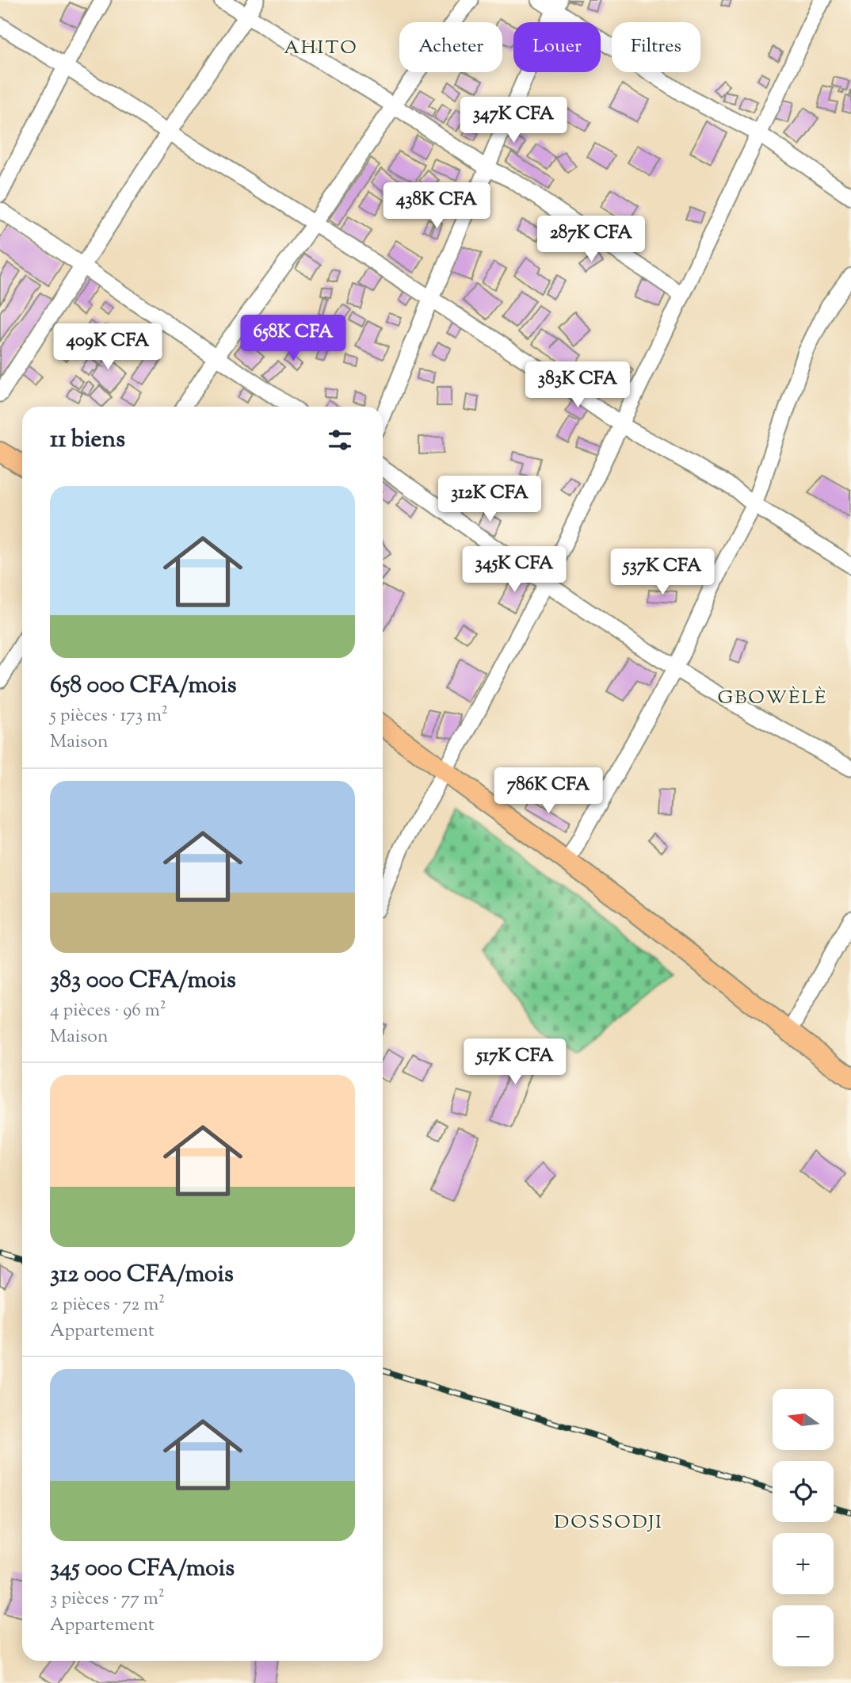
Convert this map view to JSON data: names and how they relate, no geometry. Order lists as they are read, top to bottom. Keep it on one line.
{"districts":["AHITO","GBOWÈLÈ","DOSSODJI"],"north":"left","page":{"chip":["Acheter","Louer","Filtres"],"price":["347K CFA","438K CFA","287K CFA","658K CFA","409K CFA","383K CFA","312K CFA","345K CFA","537K CFA","786K CFA","517K CFA"],"heading":"11 biens","list":[{"name":"658 000 CFA/mois","note":"5 pièces · 173 m² · Maison"},{"name":"383 000 CFA/mois","note":"4 pièces · 96 m² · Maison"},{"name":"312 000 CFA/mois","note":"2 pièces · 72 m² · Appartement"},{"name":"345 000 CFA/mois","note":"3 pièces · 77 m² · Appartement"}],"map_buttons":["+","−"]}}
